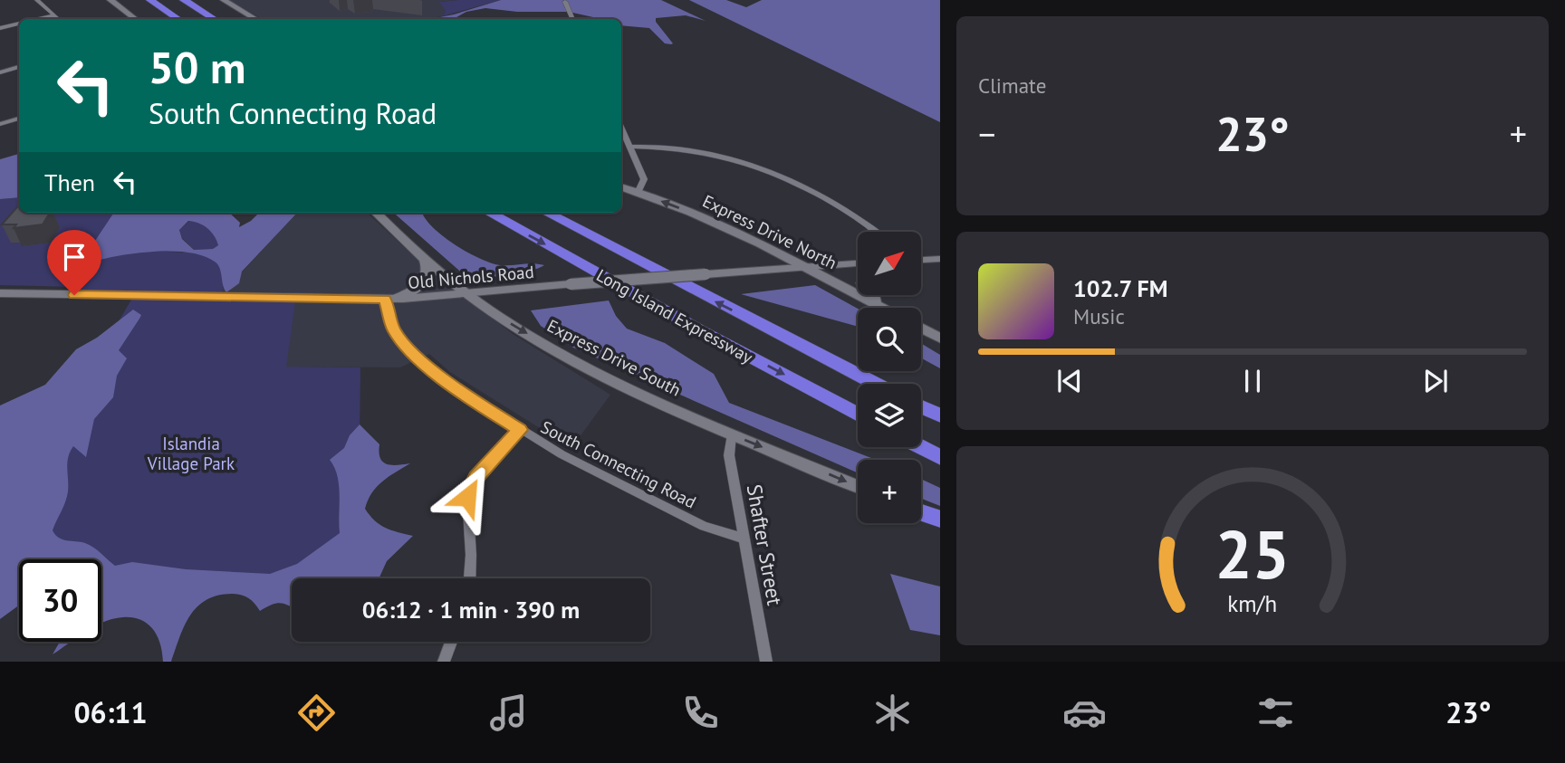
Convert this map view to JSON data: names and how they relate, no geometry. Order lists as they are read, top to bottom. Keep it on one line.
{"streets":{"highway":["Long Island Expressway"],"main road":["Express Drive North","Express Drive South"],"street":["Old Nichols Road","South Connecting Road","Shafter Street"]},"crossings":[["Express Drive North","Old Nichols Road"],["Old Nichols Road","Express Drive South"],["Old Nichols Road","South Connecting Road"],["Express Drive South","Shafter Street"],["South Connecting Road","Shafter Street"]],"one_way":["Express Drive North","Express Drive South"],"parks":["Islandia Village Park"],"north":"top right","page":{"tile":"Climate","turn":["50 m","South Connecting Road"],"heat":["−","23°","+"],"then":"Then","map_buttons":"+","song":["102.7 FM","Music"],"limit":"30","trip":"06:12 · 1 min · 390 m","tabs":["06:11","23°"],"gauge":["25","km/h"]}}
